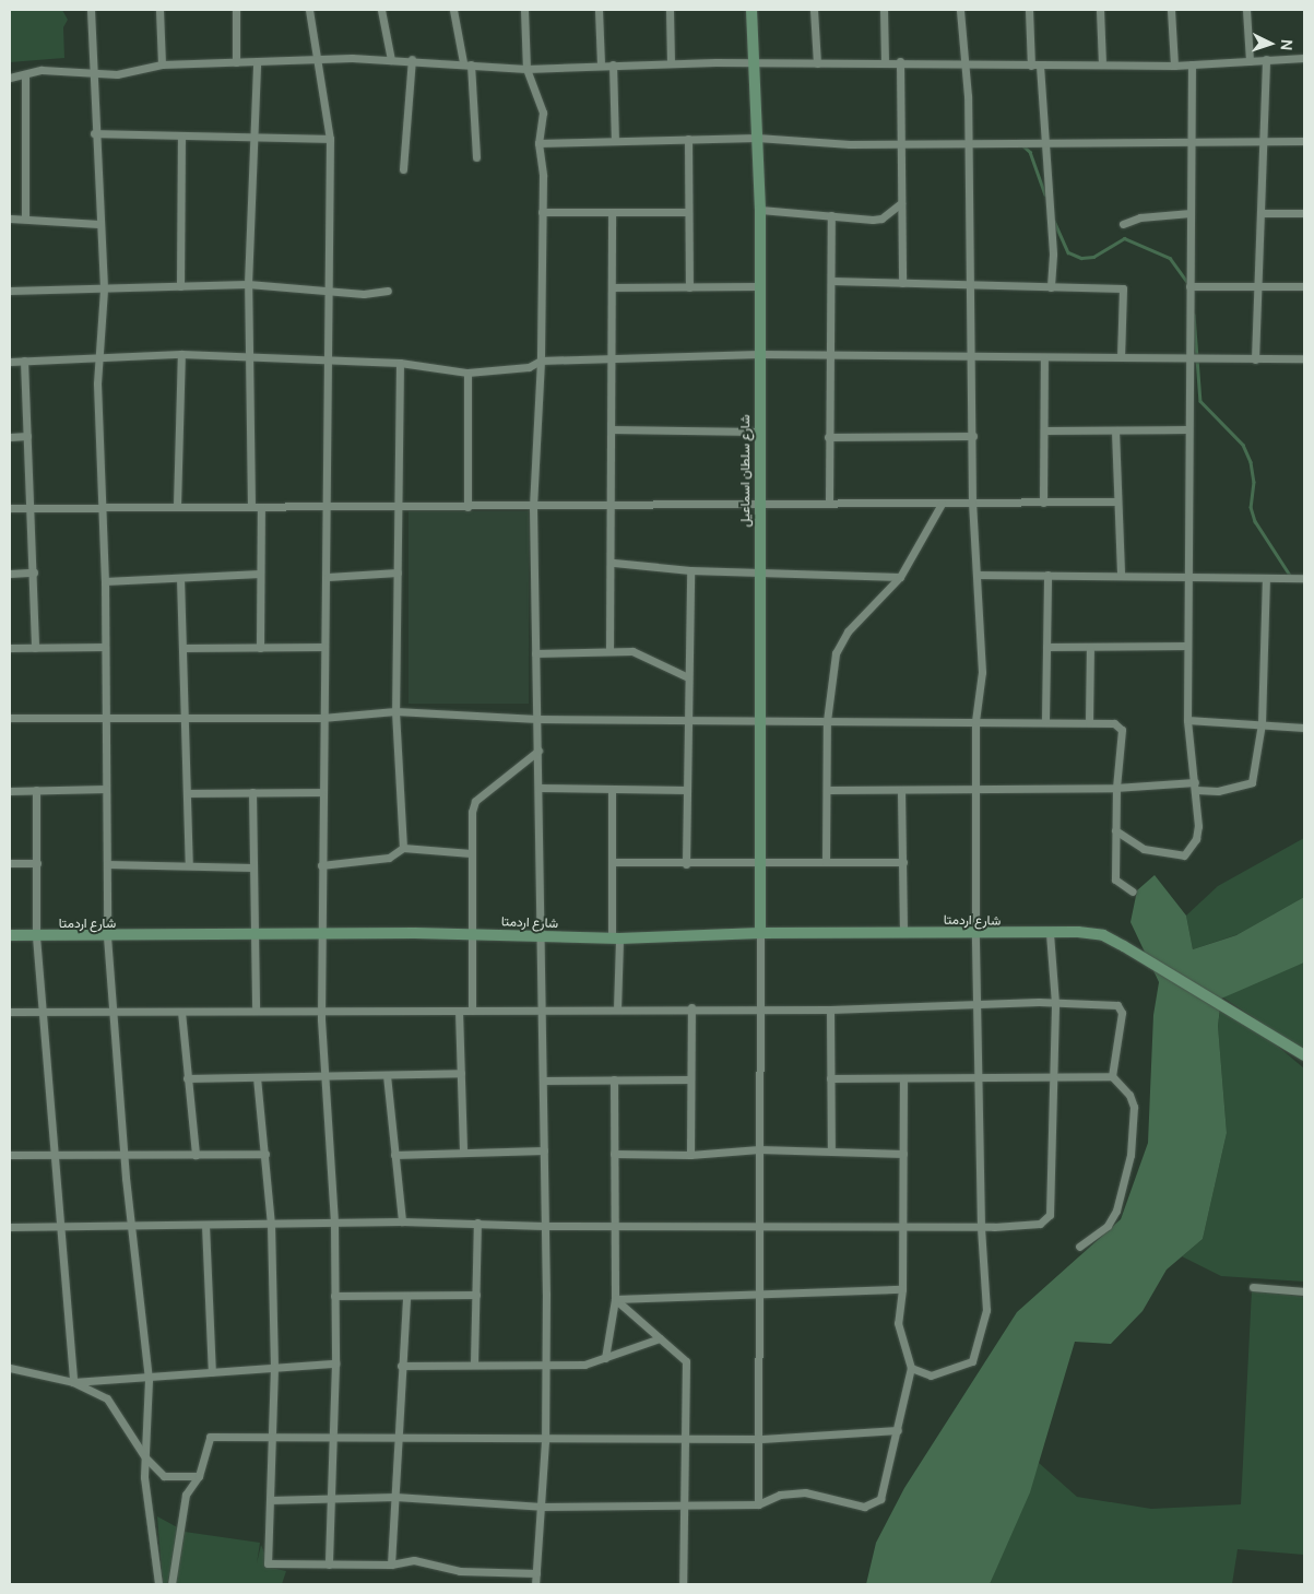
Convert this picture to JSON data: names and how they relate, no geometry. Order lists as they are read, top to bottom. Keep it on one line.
{"streets":{"main road":["شارع سلطان اسماعيل","شارع اردمتا"]},"crossings":[["شارع سلطان اسماعيل","شارع اردمتا"]],"north":"right"}
